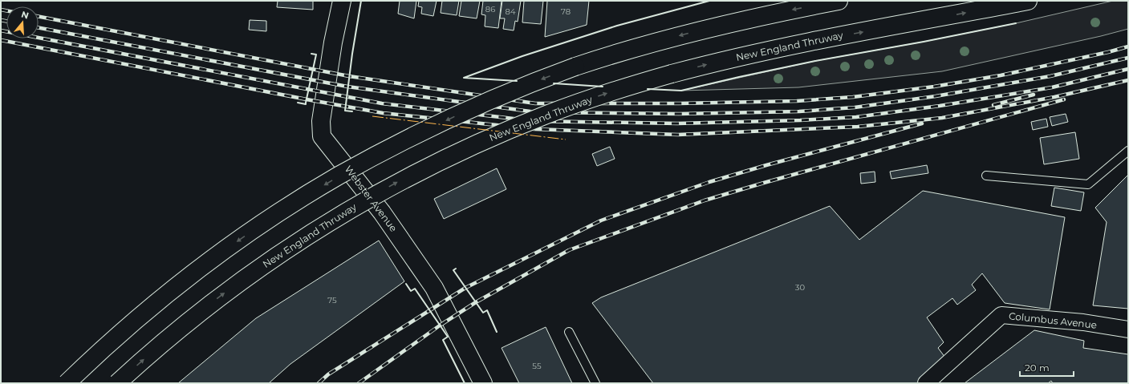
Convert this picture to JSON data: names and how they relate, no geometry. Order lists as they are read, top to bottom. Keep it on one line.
{"streets":{"main road":["New England Thruway","Webster Avenue"],"street":["Columbus Avenue"]},"house_numbers":["86","84","78","30","75","55"],"scale_bar":"20 m","north":"top"}
